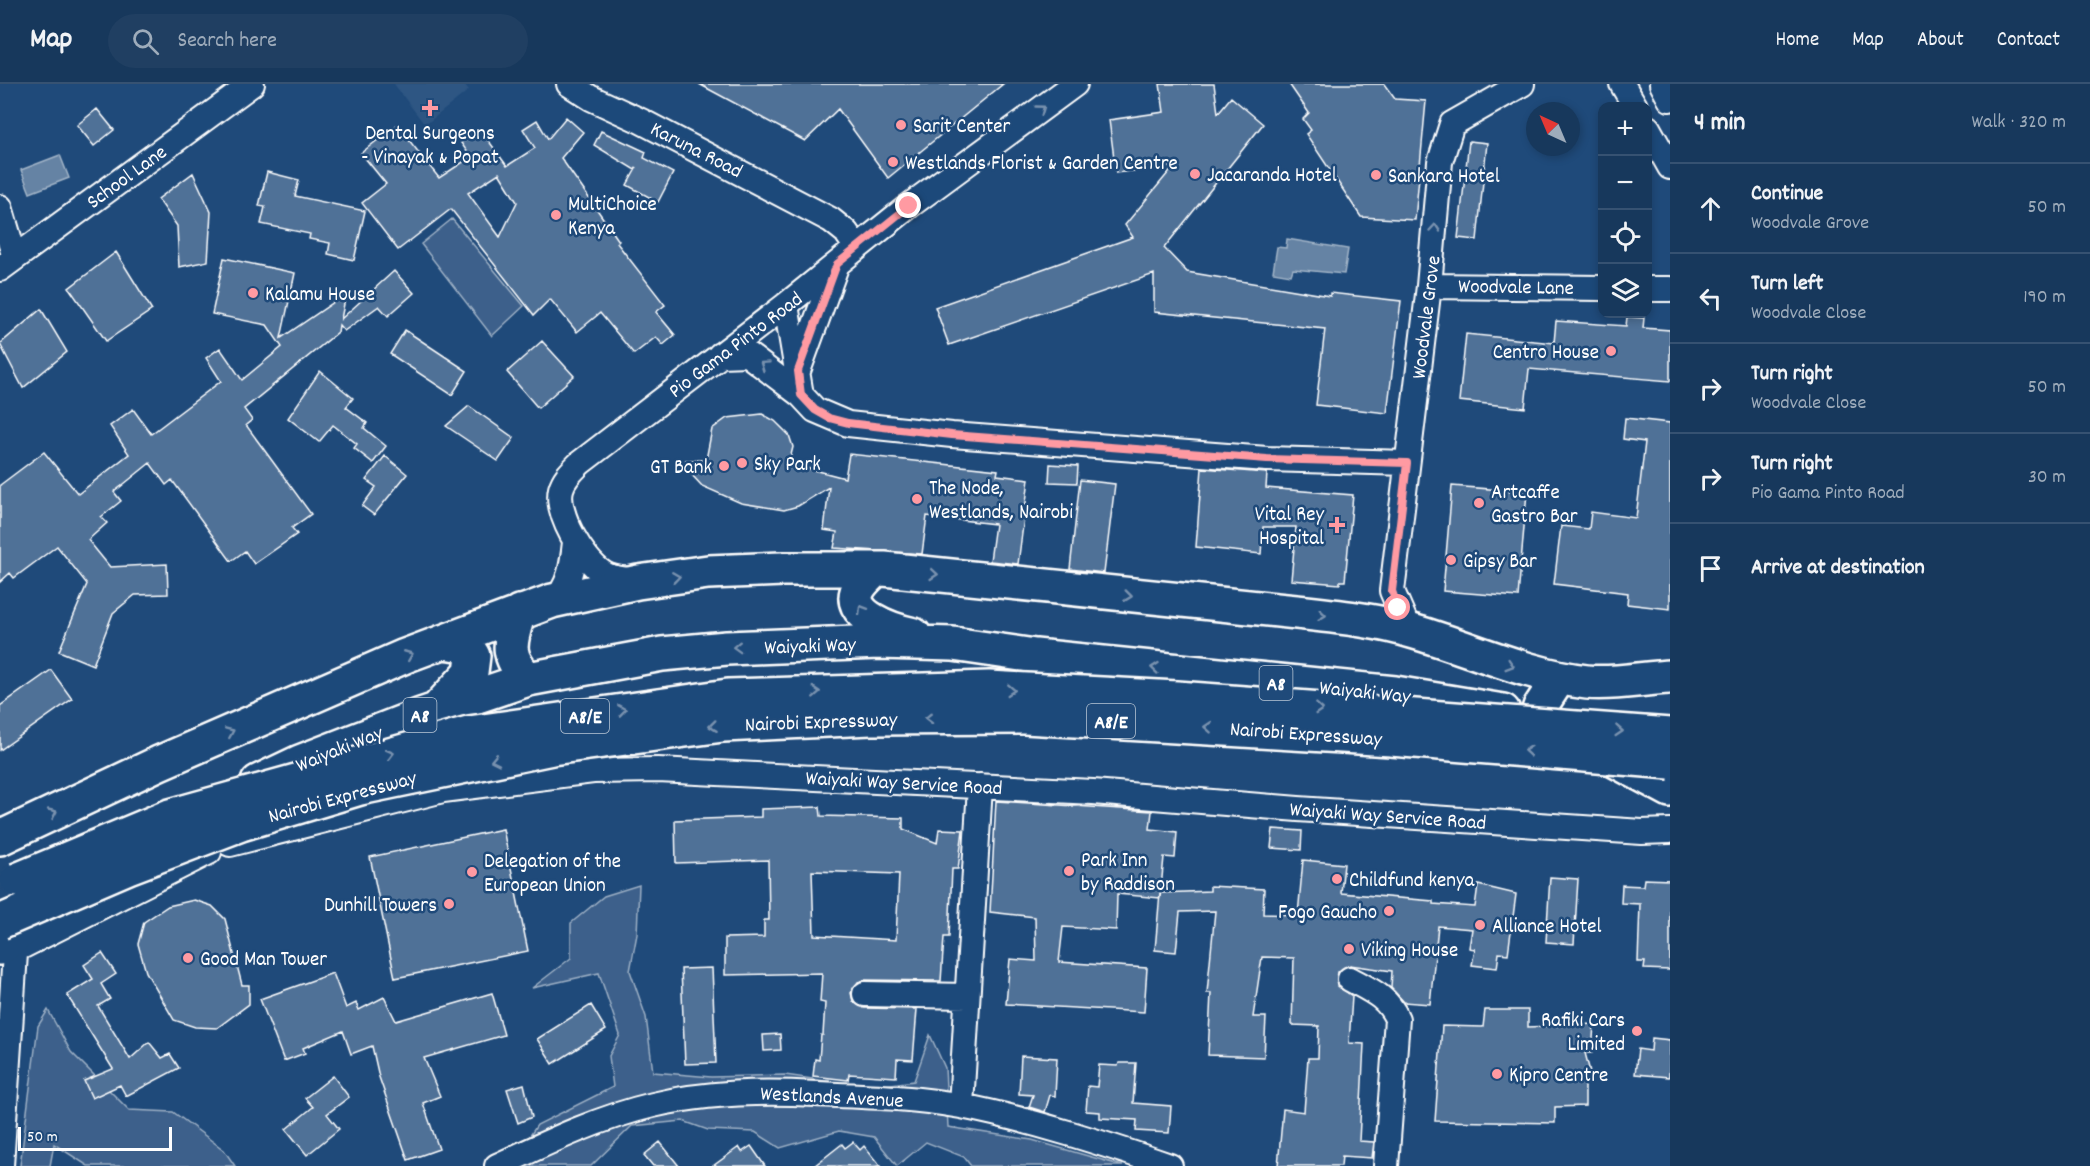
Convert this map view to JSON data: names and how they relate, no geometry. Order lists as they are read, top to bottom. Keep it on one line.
{"streets":{"highway":["Waiyaki Way","A8","A8/E","Nairobi Expressway"],"street":["Karuna Road","School Lane","Woodvale Lane","Woodvale Grove","Pio Gama Pinto Road","Waiyaki Way Service Road","Westlands Avenue"]},"crossings":[["Karuna Road","Pio Gama Pinto Road"],["Woodvale Lane","Woodvale Grove"],["Waiyaki Way","Nairobi Expressway"],["Waiyaki Way","Waiyaki Way Service Road"],["Nairobi Expressway","Waiyaki Way Service Road"]],"one_way":["Woodvale Grove"],"places":{"health":["Dental Surgeons - Vinayak & Popat","Vital Rey Hospital"],"other":["Sarit Center","Westlands Florist & Garden Centre","Jacaranda Hotel","Sankara Hotel","MultiChoice Kenya","Kalamu House","Centro House","Sky Park","GT Bank","The Node, Westlands, Nairobi","Artcaffe Gastro Bar","Gipsy Bar","Park Inn by Raddison","Delegation of the European Union","Childfund kenya","Dunhill Towers","Fogo Gaucho","Alliance Hotel","Viking House","Good Man Tower","Rafiki Cars Limited","Kipro Centre"]},"scale_bar":"50 m","north":"top left","page":{"header":"Map","search":"Search here","nav":["Home","Map","About","Contact"],"heading":["4 min","Walk · 320 m"],"map_buttons":["+","−"],"list":[["Continue","Woodvale Grove","50 m"],["Turn left","Woodvale Close","190 m"],["Turn right","Woodvale Close","50 m"],["Turn right","Pio Gama Pinto Road","30 m"],"Arrive at destination"],"scale":"50 m"}}
